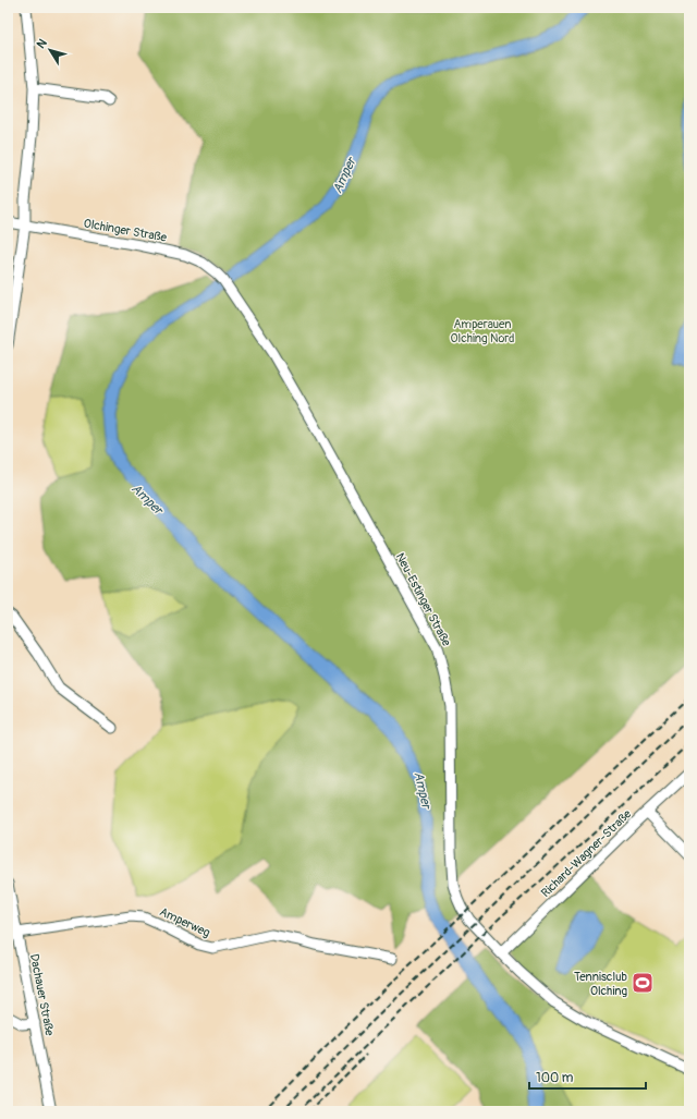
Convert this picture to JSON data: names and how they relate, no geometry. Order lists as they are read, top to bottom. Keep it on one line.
{"streets":{"street":["Olchinger Straße","Neu-Estinger Straße","Richard-Wagner-Straße","Amperweg","Dachauer Straße"]},"crossings":[["Olchinger Straße","Neu-Estinger Straße"],["Neu-Estinger Straße","Richard-Wagner-Straße"],["Amperweg","Dachauer Straße"]],"water":["Amper"],"parks":["Amperauen Olching Nord"],"places":{"sports":["Tennisclub Olching"]},"scale_bar":"100 m","north":"top left"}
